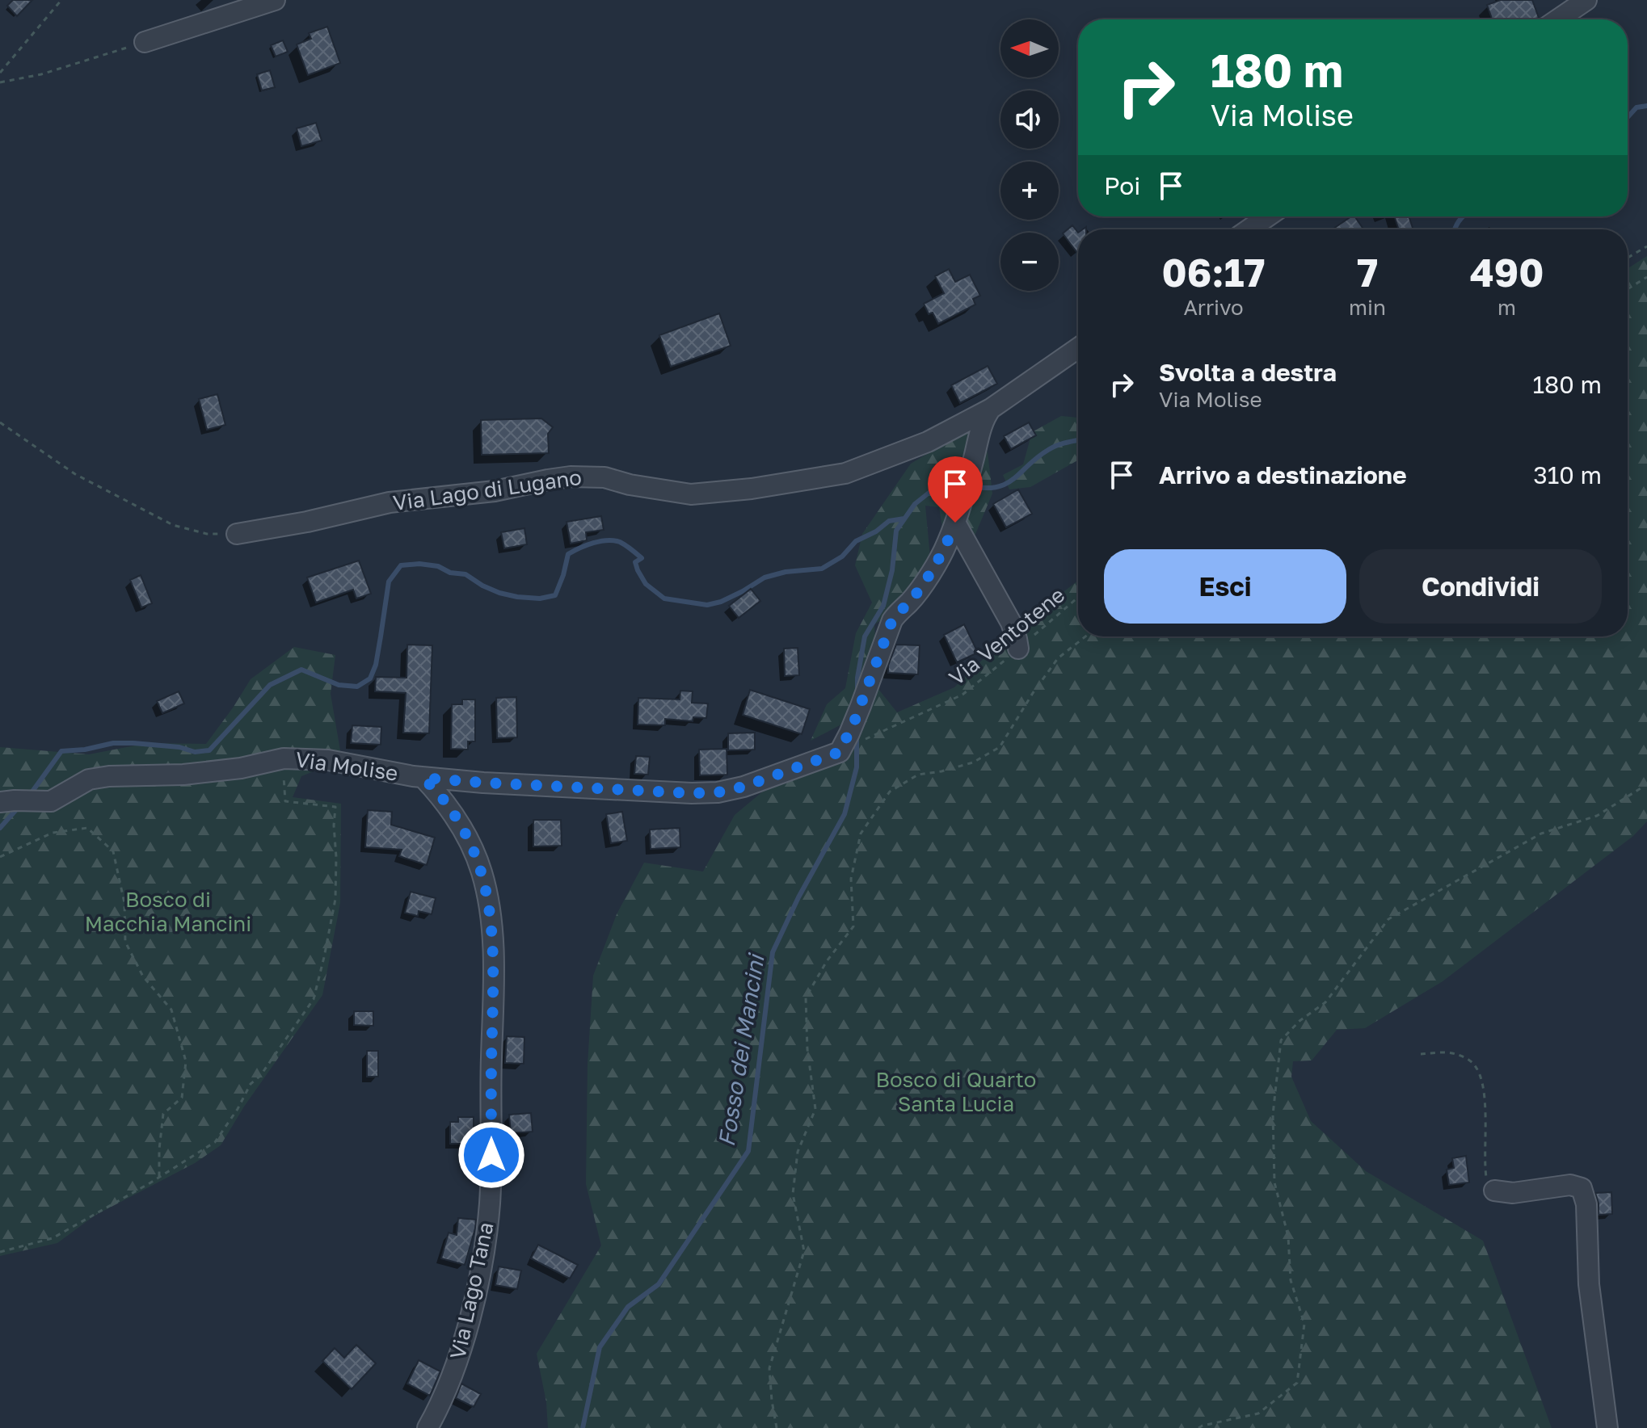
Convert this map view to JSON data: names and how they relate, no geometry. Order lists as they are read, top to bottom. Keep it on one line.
{"streets":{"street":["Via Lago di Lugano","Via Molise","Via Lago Tana"],"path":["Via Ventotene"]},"crossings":[["Via Ventotene","Via Molise"],["Via Molise","Via Lago Tana"]],"water":["Fosso dei Mancini"],"parks":["Bosco di Macchia Mancini","Bosco di Quarto Santa Lucia"],"north":"left","page":{"map_buttons":["+","−"],"turn":["180 m","Via Molise"],"then":"Poi","eta":["06:17","Arrivo","7","min","490","m"],"list":[{"name":"Svolta a destra","note":"Via Molise","value":"180 m"},{"name":"Arrivo a destinazione","value":"310 m"}],"buttons":["Esci","Condividi"]}}
